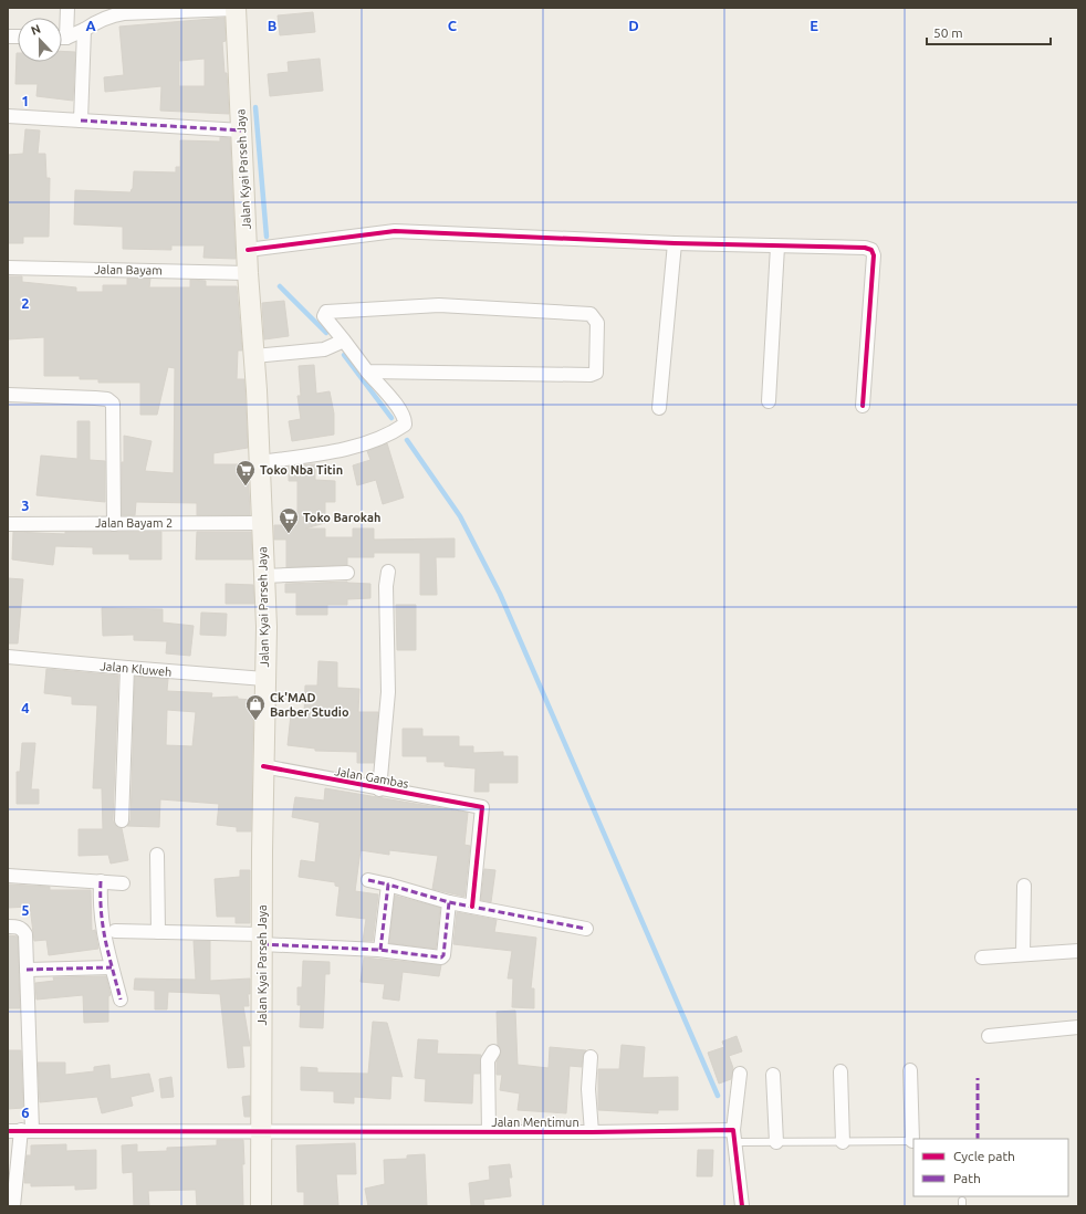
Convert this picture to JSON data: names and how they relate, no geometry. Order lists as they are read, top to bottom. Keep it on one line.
{"streets":{"main road":["Jalan Kyai Parseh Jaya"],"street":["Jalan Bayam","Jalan Bayam 2","Jalan Kluweh","Jalan Gambas","Jalan Mentimun"]},"crossings":[["Jalan Kyai Parseh Jaya","Jalan Bayam"],["Jalan Kyai Parseh Jaya","Jalan Bayam 2"],["Jalan Kyai Parseh Jaya","Jalan Kluweh"],["Jalan Kyai Parseh Jaya","Jalan Gambas"],["Jalan Kyai Parseh Jaya","Jalan Mentimun"]],"places":{"supermarket":["Toko Nba Titin","Toko Barokah"],"shop":["Ck'MAD Barber Studio"]},"legend":["Cycle path","Path"],"scale_bar":"50 m","north":"top","grid":{"columns":["A","B","C","D","E"],"rows":["1","2","3","4","5","6"]}}
